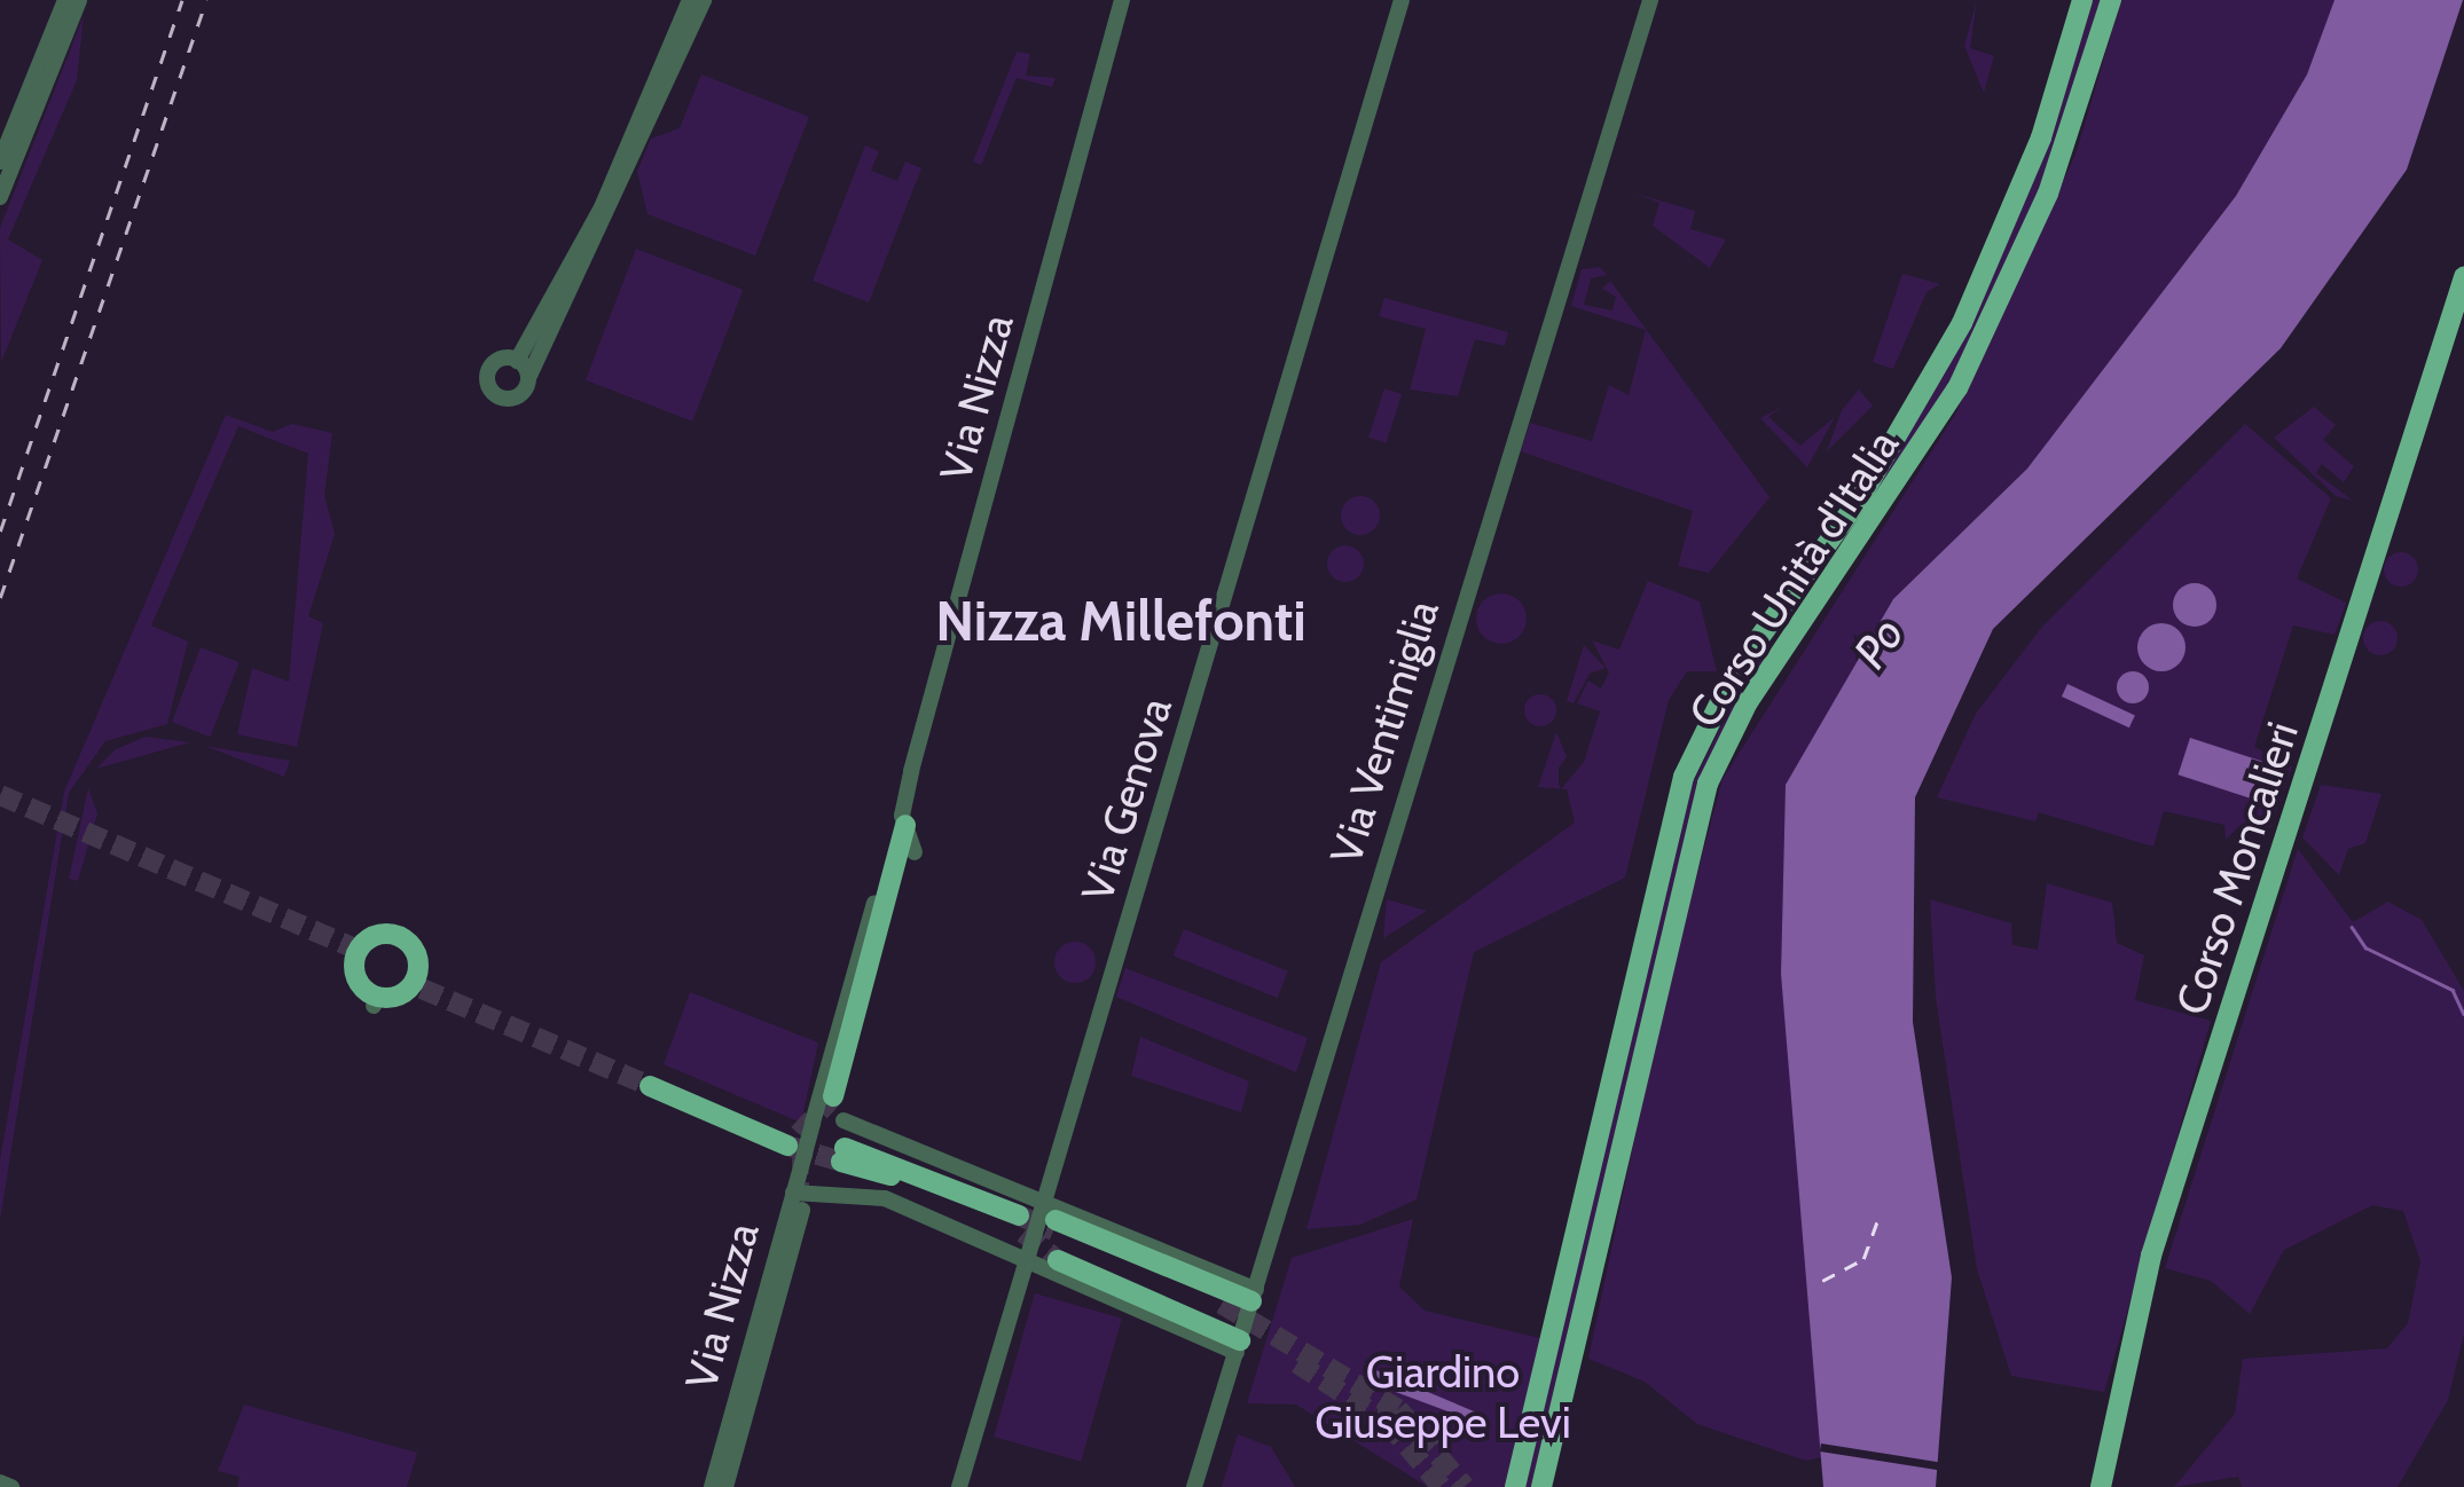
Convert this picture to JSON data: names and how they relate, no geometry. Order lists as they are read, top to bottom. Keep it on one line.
{"streets":{"main road":["Corso Unità d'Italia","Corso Moncalieri"],"street":["Via Nizza","Via Ventimiglia","Via Genova"]},"districts":["Nizza Millefonti"],"water":["Po"],"parks":["Giardino Giuseppe Levi"]}
